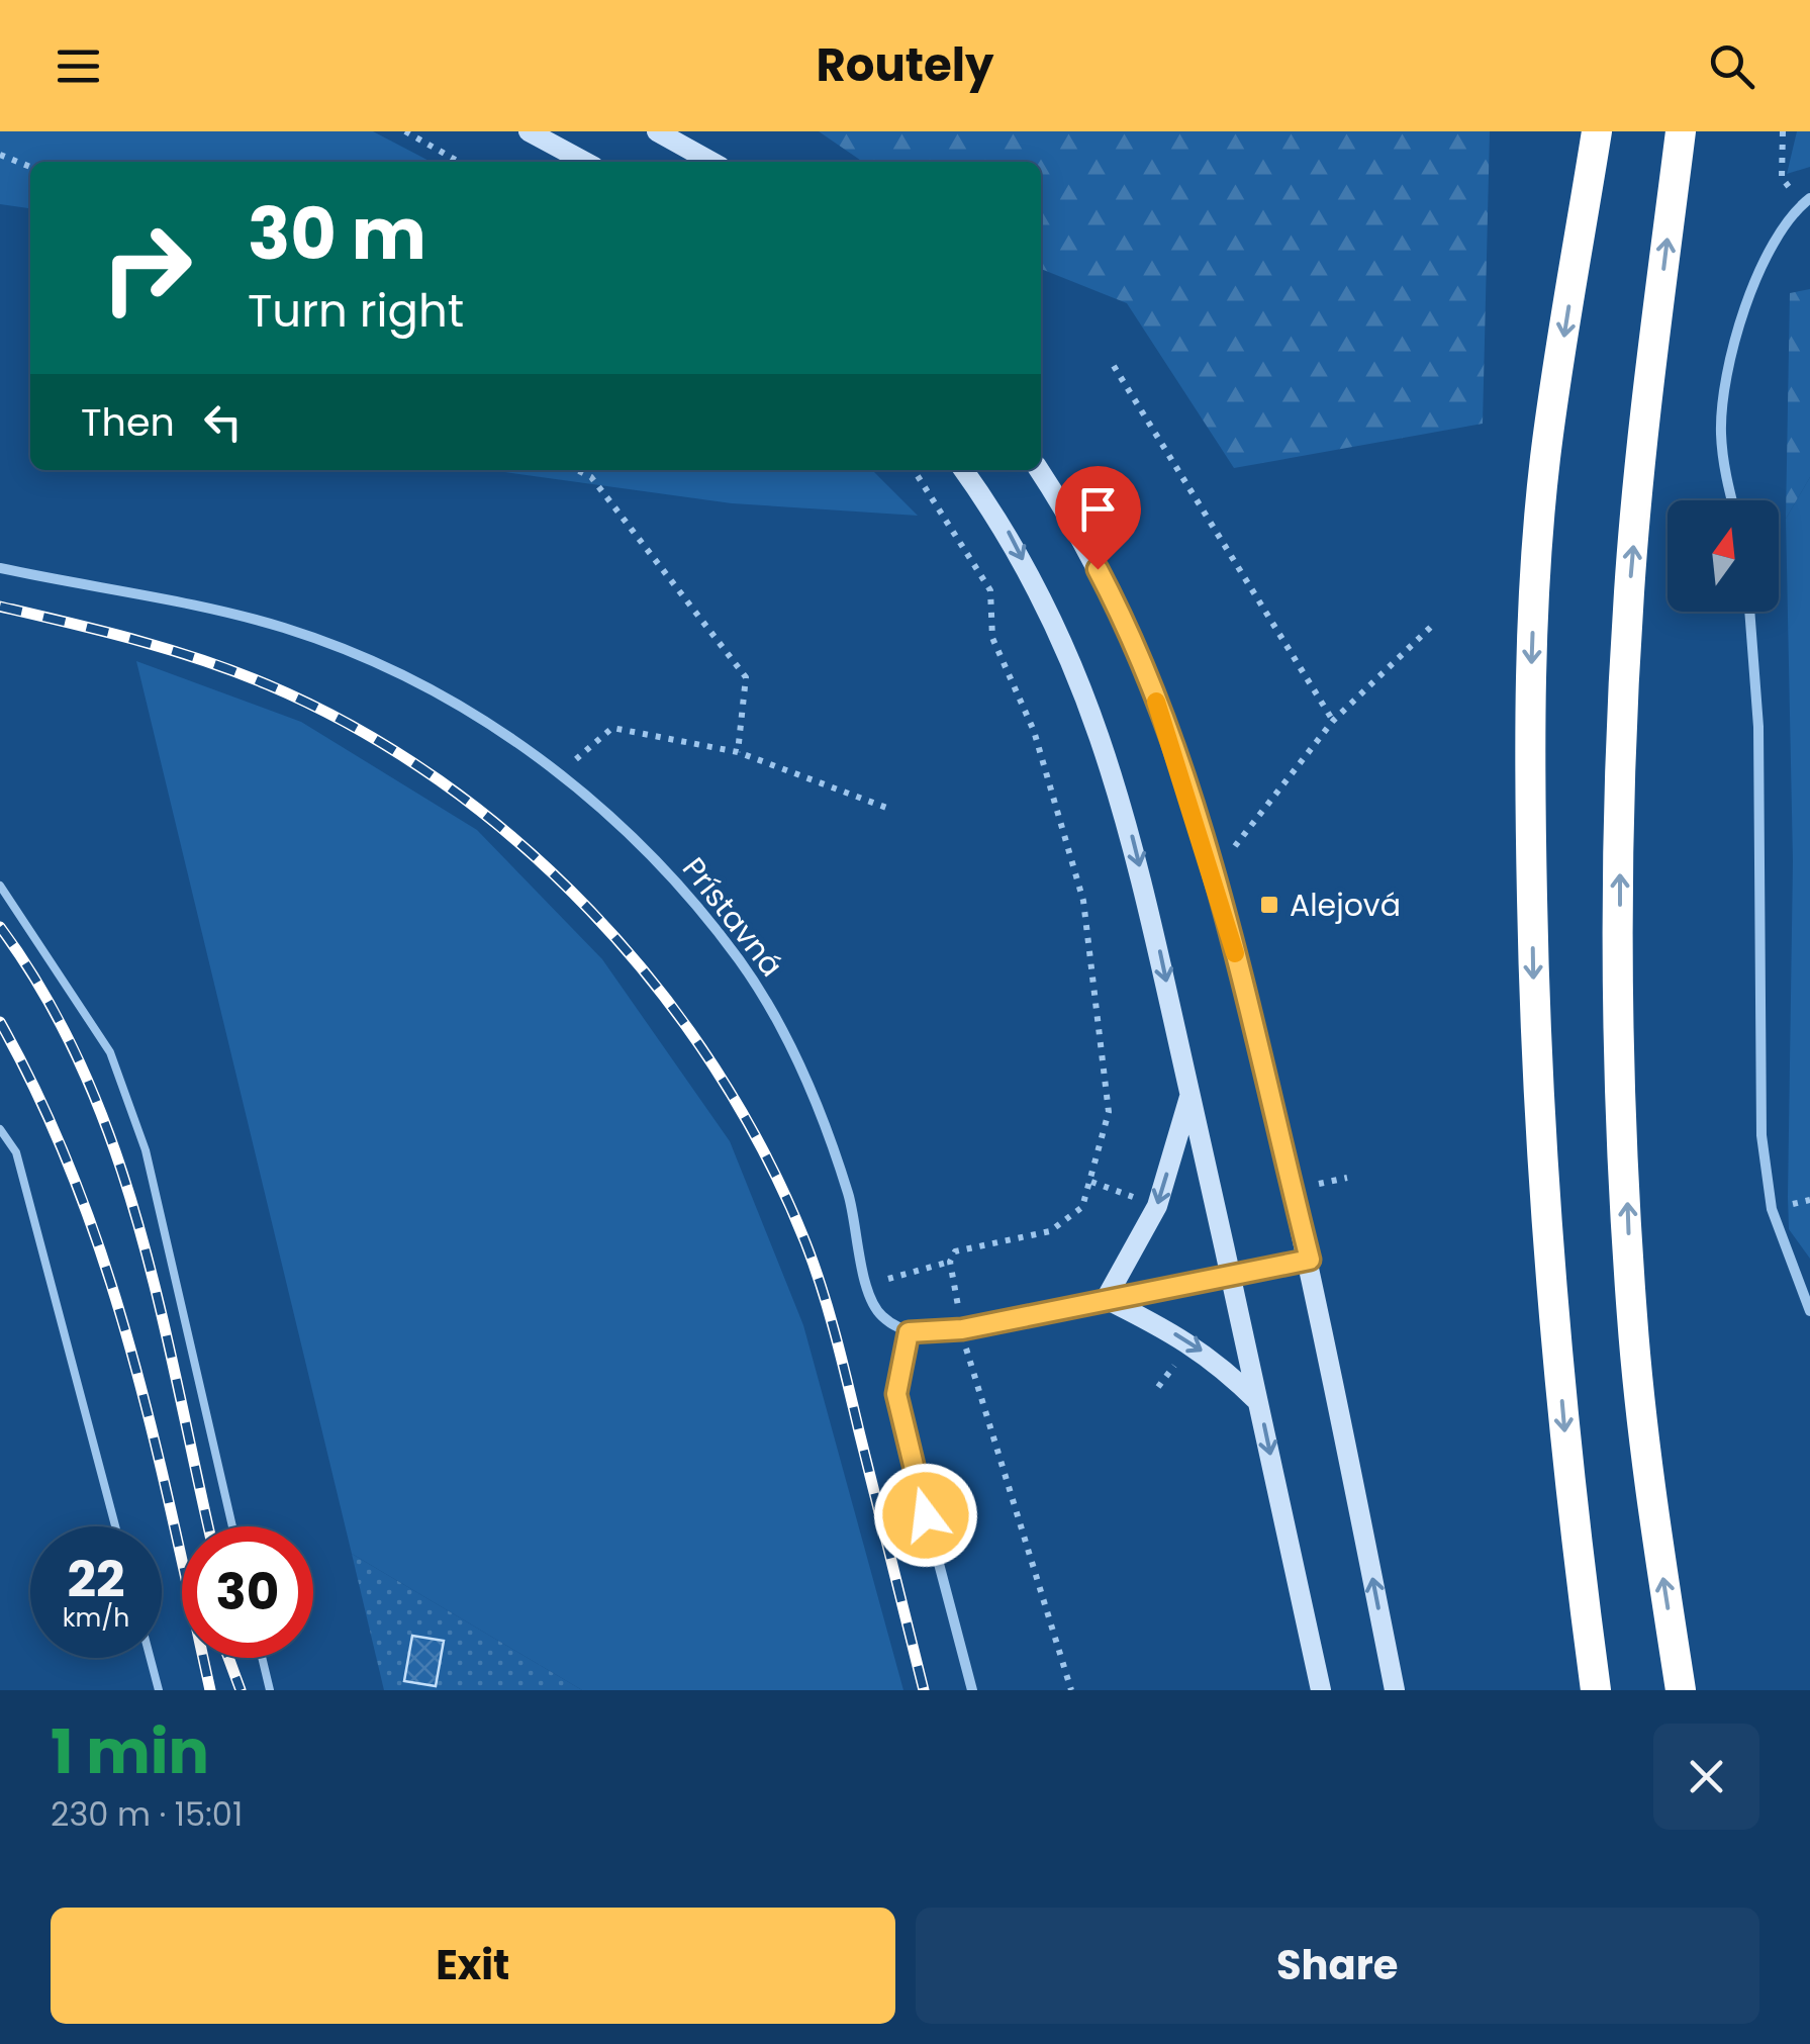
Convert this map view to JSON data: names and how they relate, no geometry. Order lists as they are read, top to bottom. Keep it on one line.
{"streets":{"street":["Prístavná"]},"places":{"transit":["Alejová"]},"north":"top","page":{"header":"Routely","turn":["30 m","Turn right"],"then":"Then","speed":"22 km/h","limit":"30","heading":["1 min","230 m · 15:01"],"buttons":["Exit","Share"]}}
